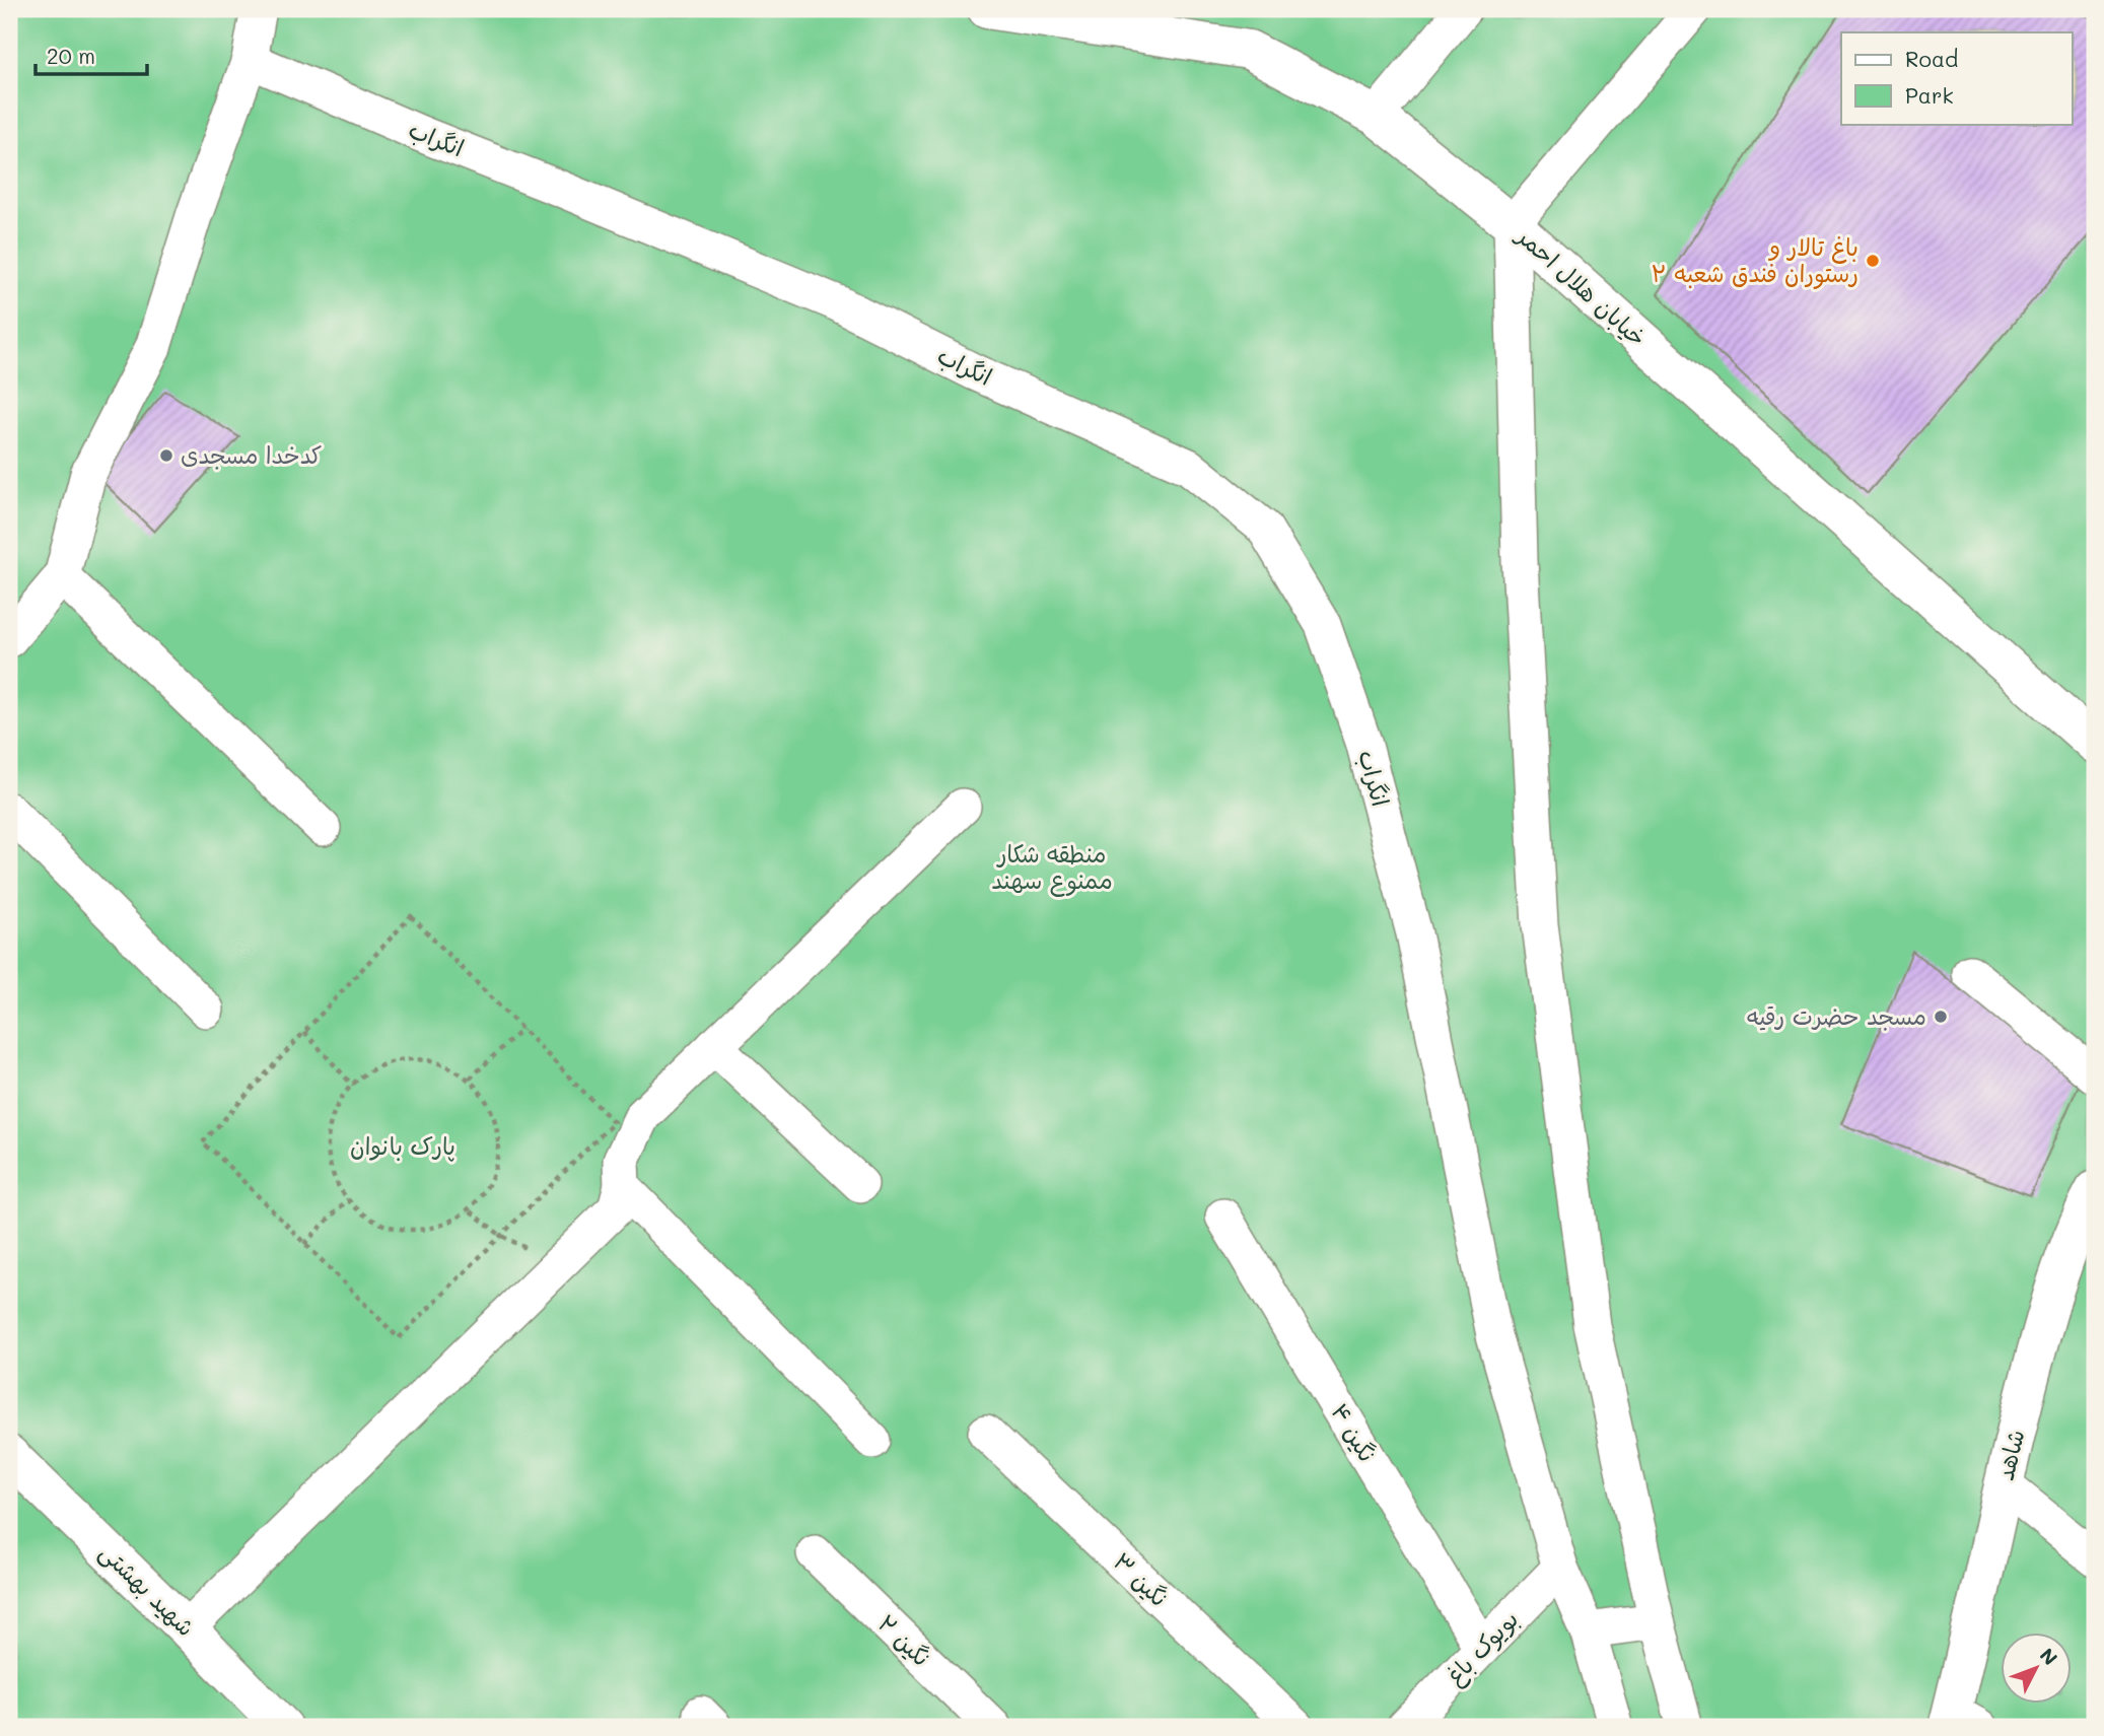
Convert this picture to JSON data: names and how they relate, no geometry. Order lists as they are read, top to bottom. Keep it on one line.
{"streets":{"street":["انگراب","خیابان هلال احمر","نگین ۴","شاهد","نگین ۳","شهید بهشتی","نگین ۲","بویوک باغ"]},"crossings":[["انگراب","بویوک باغ"],["نگین ۴","بویوک باغ"]],"parks":["منطقه شکار ممنوع سهند","پارک بانوان"],"places":["باغ تالار و رستوران فندق شعبه ۲","کدخدا مسجدی","مسجد حضرت رقیه"],"legend":["Road","Park"],"scale_bar":"20 m","north":"top right"}
